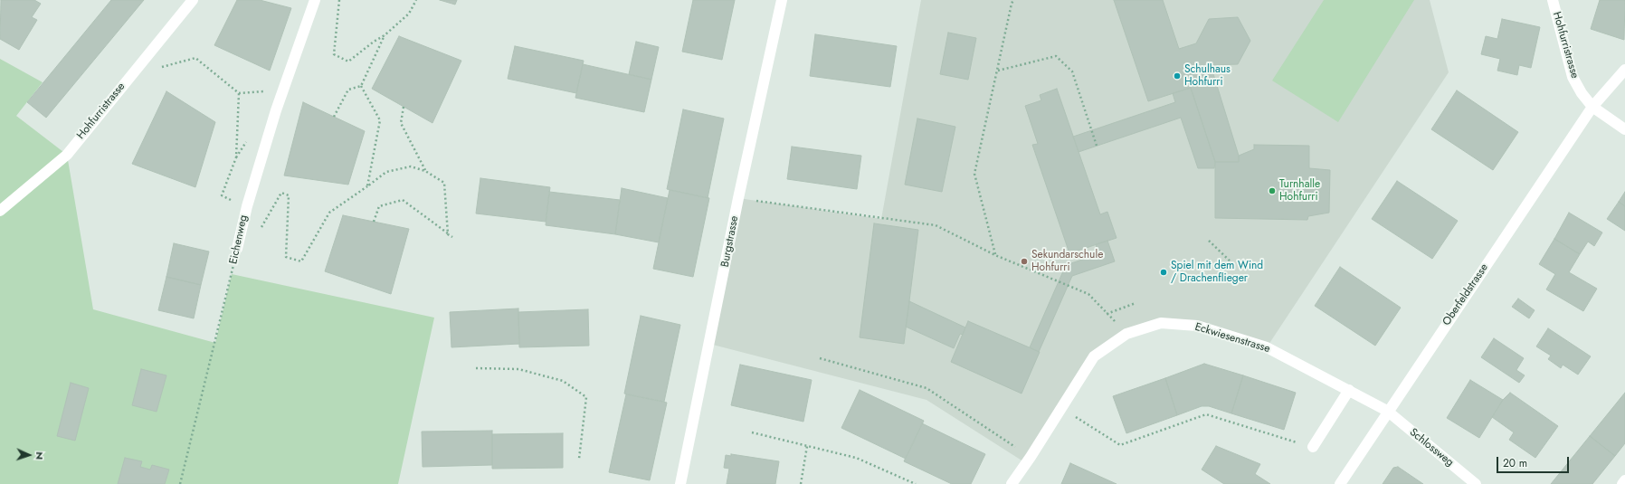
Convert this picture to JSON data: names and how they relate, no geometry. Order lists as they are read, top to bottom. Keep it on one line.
{"streets":{"street":["Hohfurristrasse","Eichenweg","Burgstrasse","Oberfeldstrasse","Eckwiesenstrasse","Schlossweg"]},"crossings":[["Hohfurristrasse","Oberfeldstrasse"],["Oberfeldstrasse","Eckwiesenstrasse"],["Oberfeldstrasse","Schlossweg"],["Eckwiesenstrasse","Schlossweg"]],"places":["Schulhaus Hohfurri","Turnhalle Hohfurri","Sekundarschule Hohfurri","Spiel mit dem Wind / Drachenflieger"],"scale_bar":"20 m","north":"right"}
